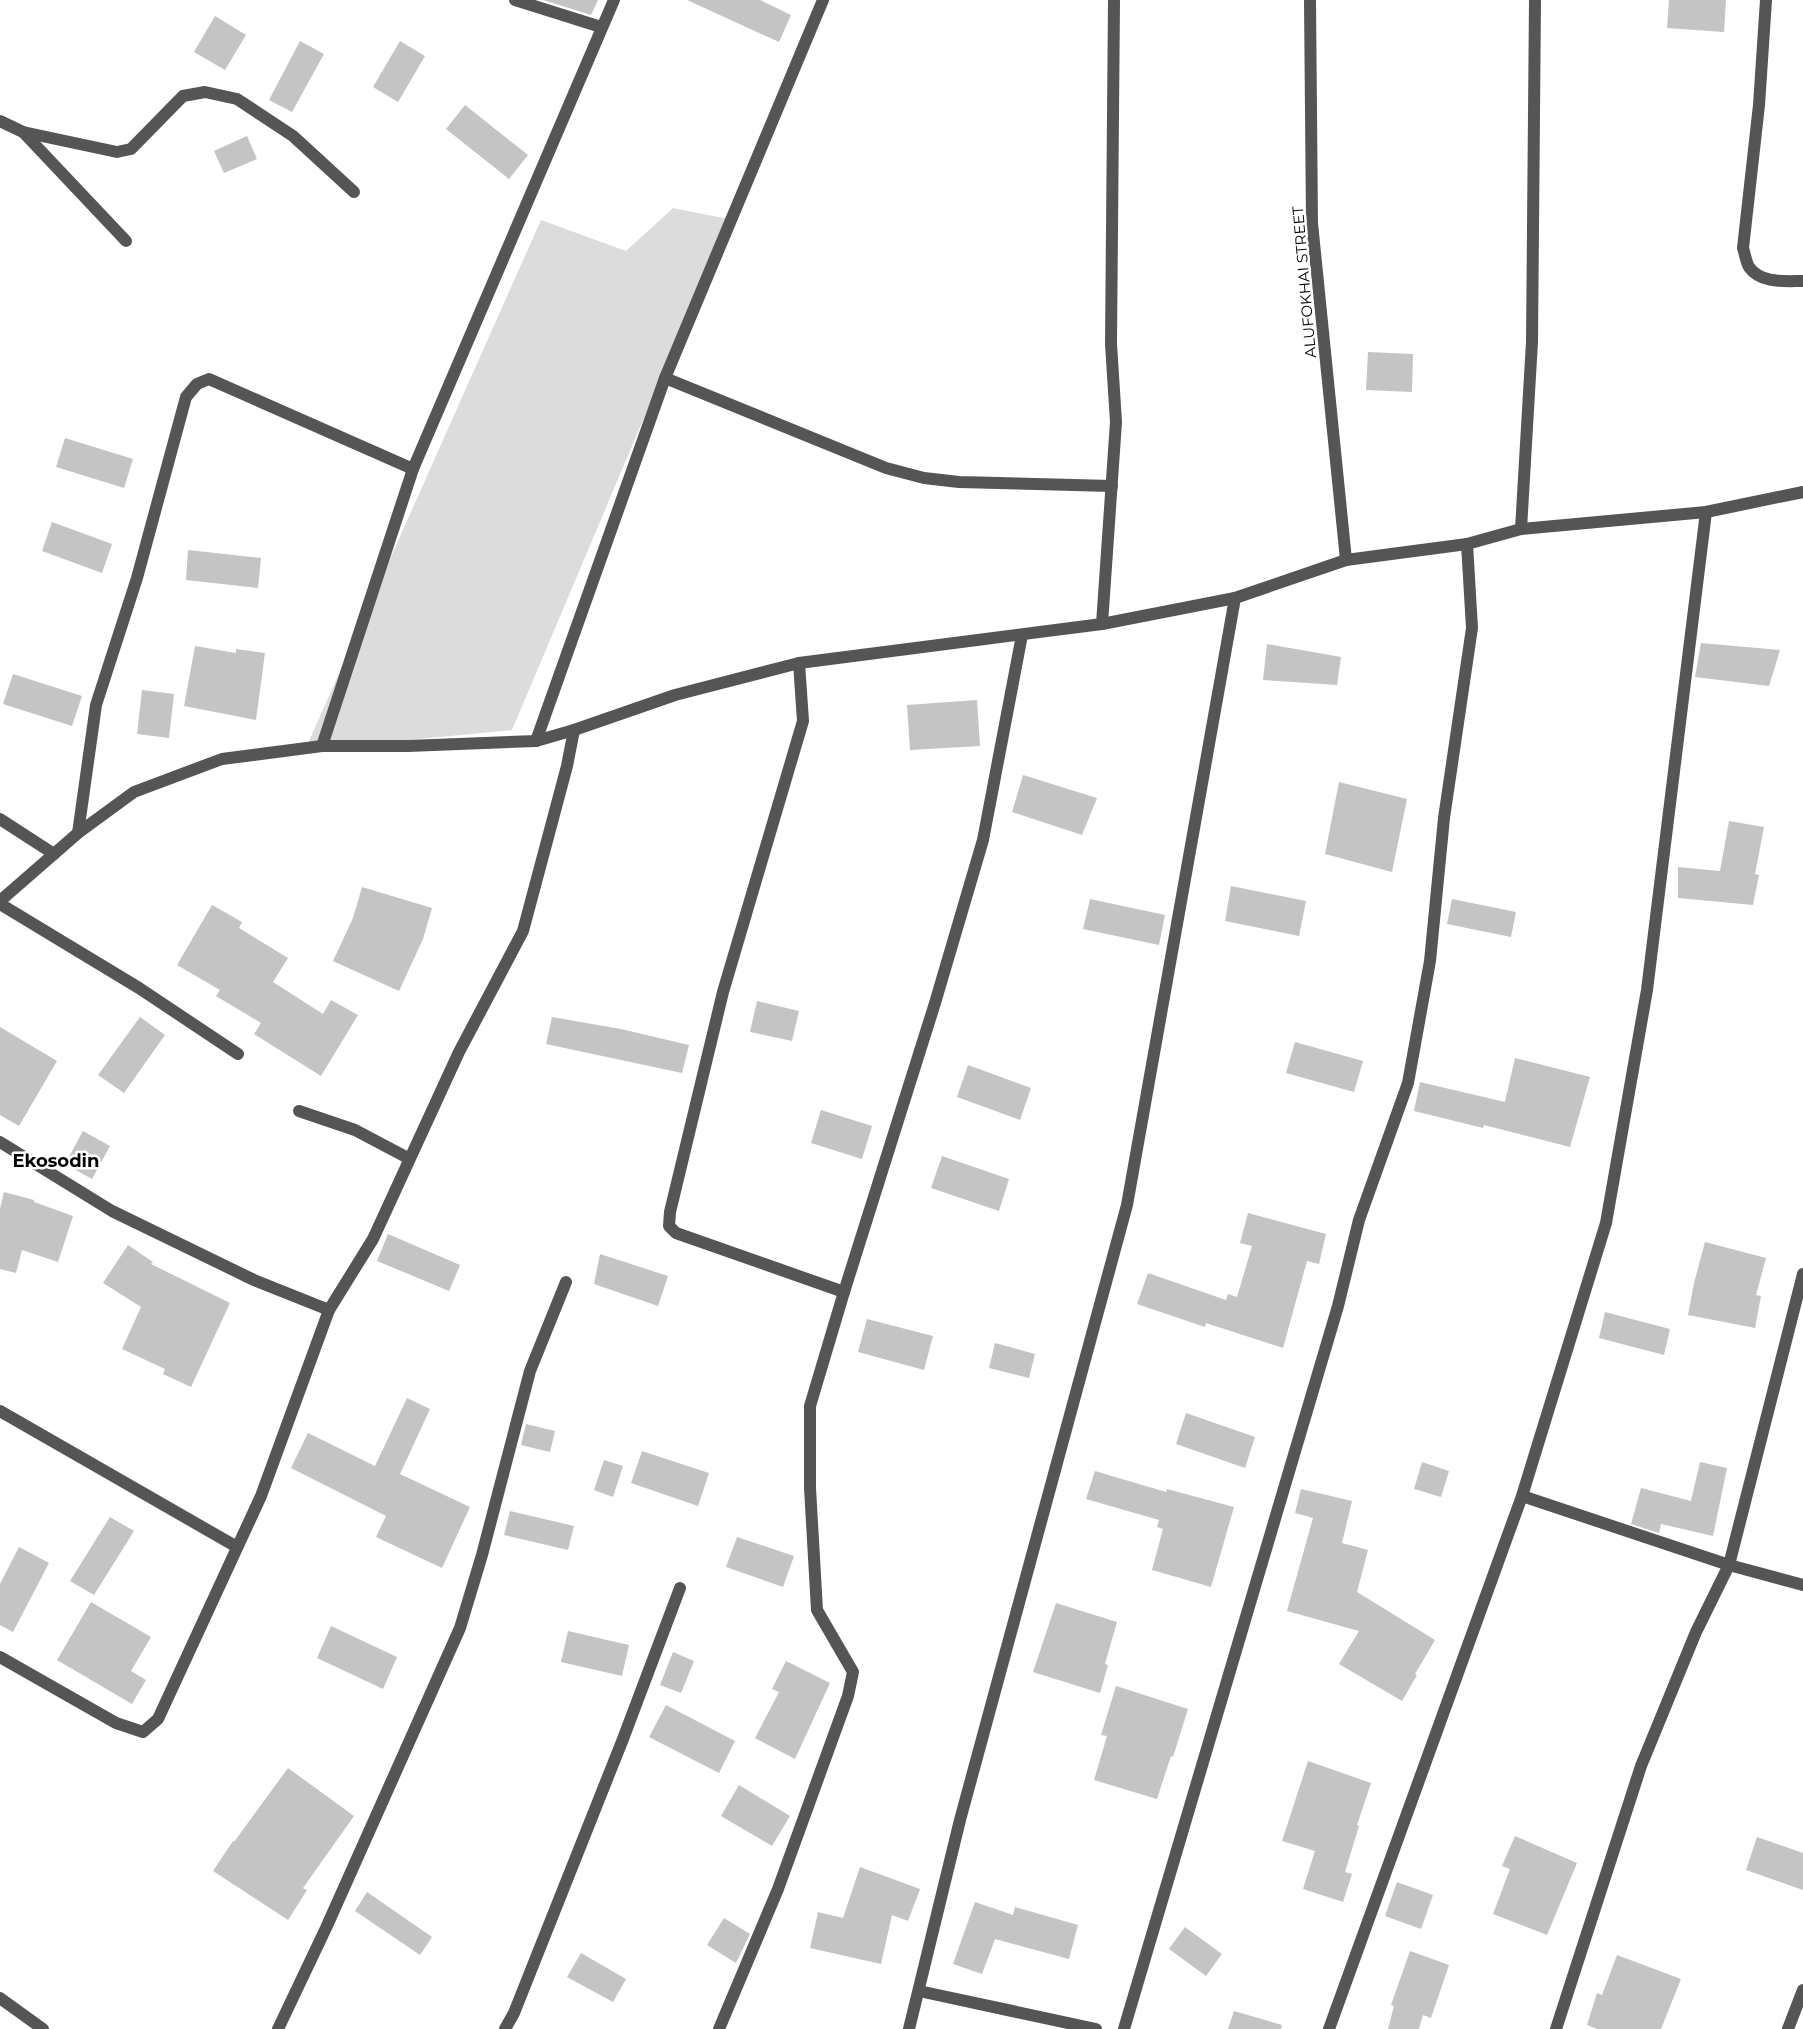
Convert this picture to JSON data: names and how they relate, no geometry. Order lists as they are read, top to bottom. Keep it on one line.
{"streets":{"street":["ALUFOKHAI STREET"]},"districts":["Ekosodin"]}
